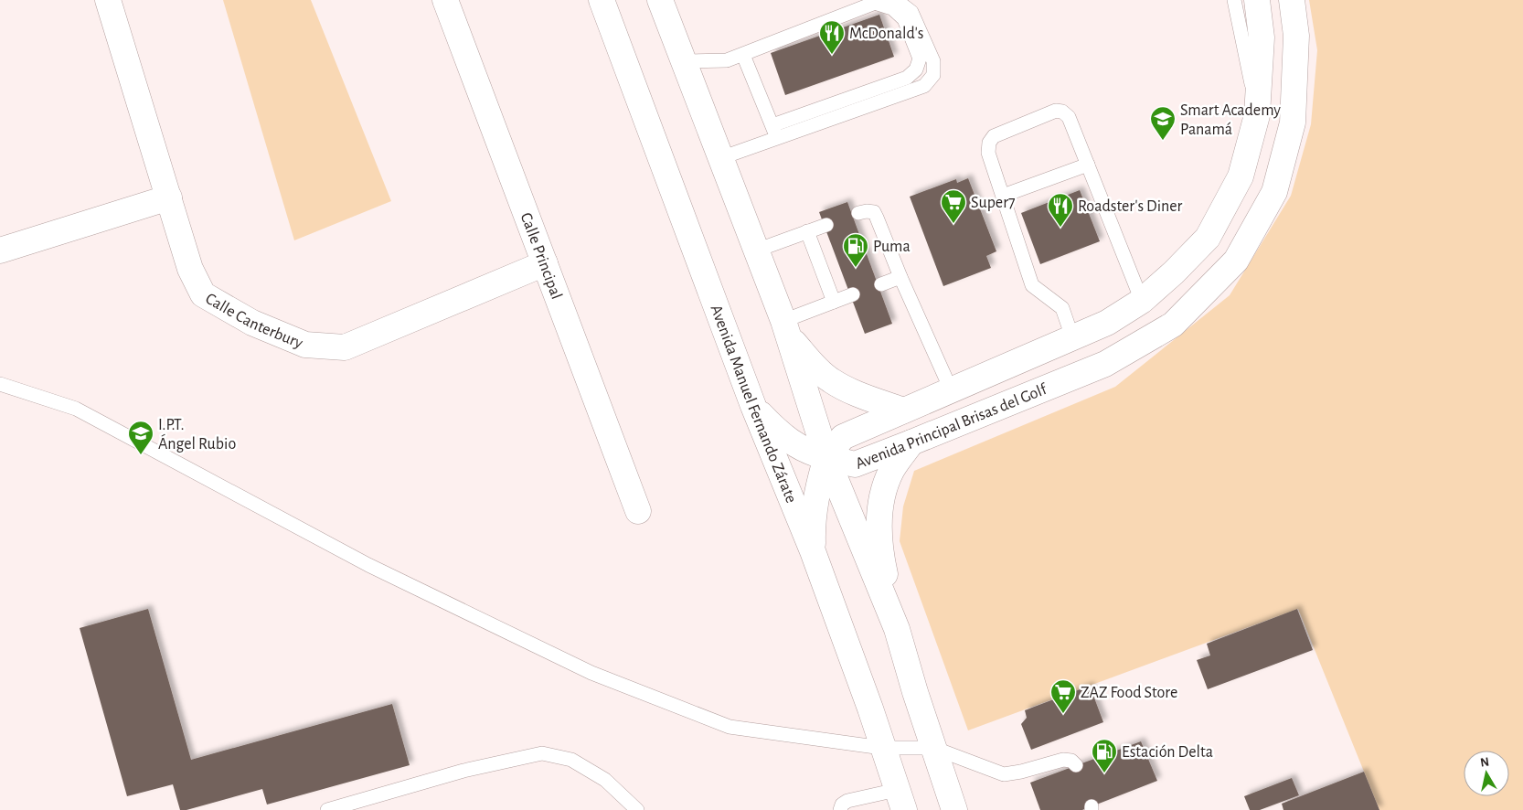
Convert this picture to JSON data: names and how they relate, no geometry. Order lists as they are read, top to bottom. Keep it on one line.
{"streets":{"street":["Calle Principal","Calle Canterbury","Avenida Manuel Fernando Zárate","Avenida Principal Brisas del Golf"]},"crossings":[["Calle Principal","Calle Canterbury"]],"places":{"restaurant":["McDonald's","Roadster's Diner"],"school or university":["Smart Academy Panamá","I.P.T. Ángel Rubio"],"supermarket":["Super7","ZAZ Food Store"],"fuel station":["Puma","Estación Delta"]},"north":"top"}
